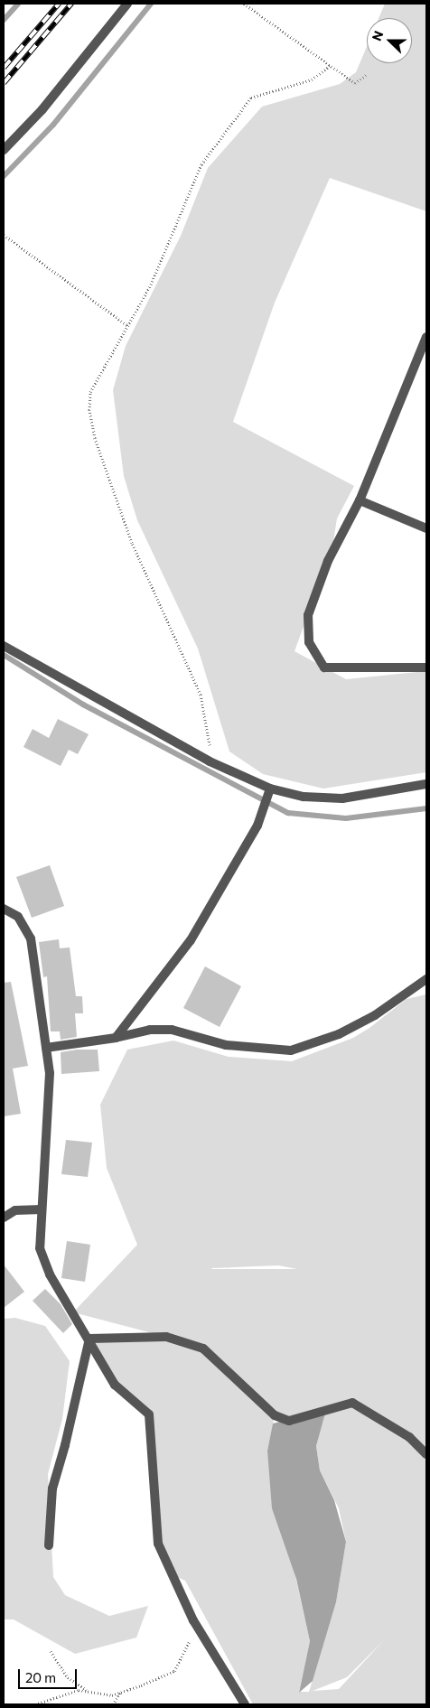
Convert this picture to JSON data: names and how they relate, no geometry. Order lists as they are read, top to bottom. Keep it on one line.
{"scale_bar":"20 m","north":"left"}
